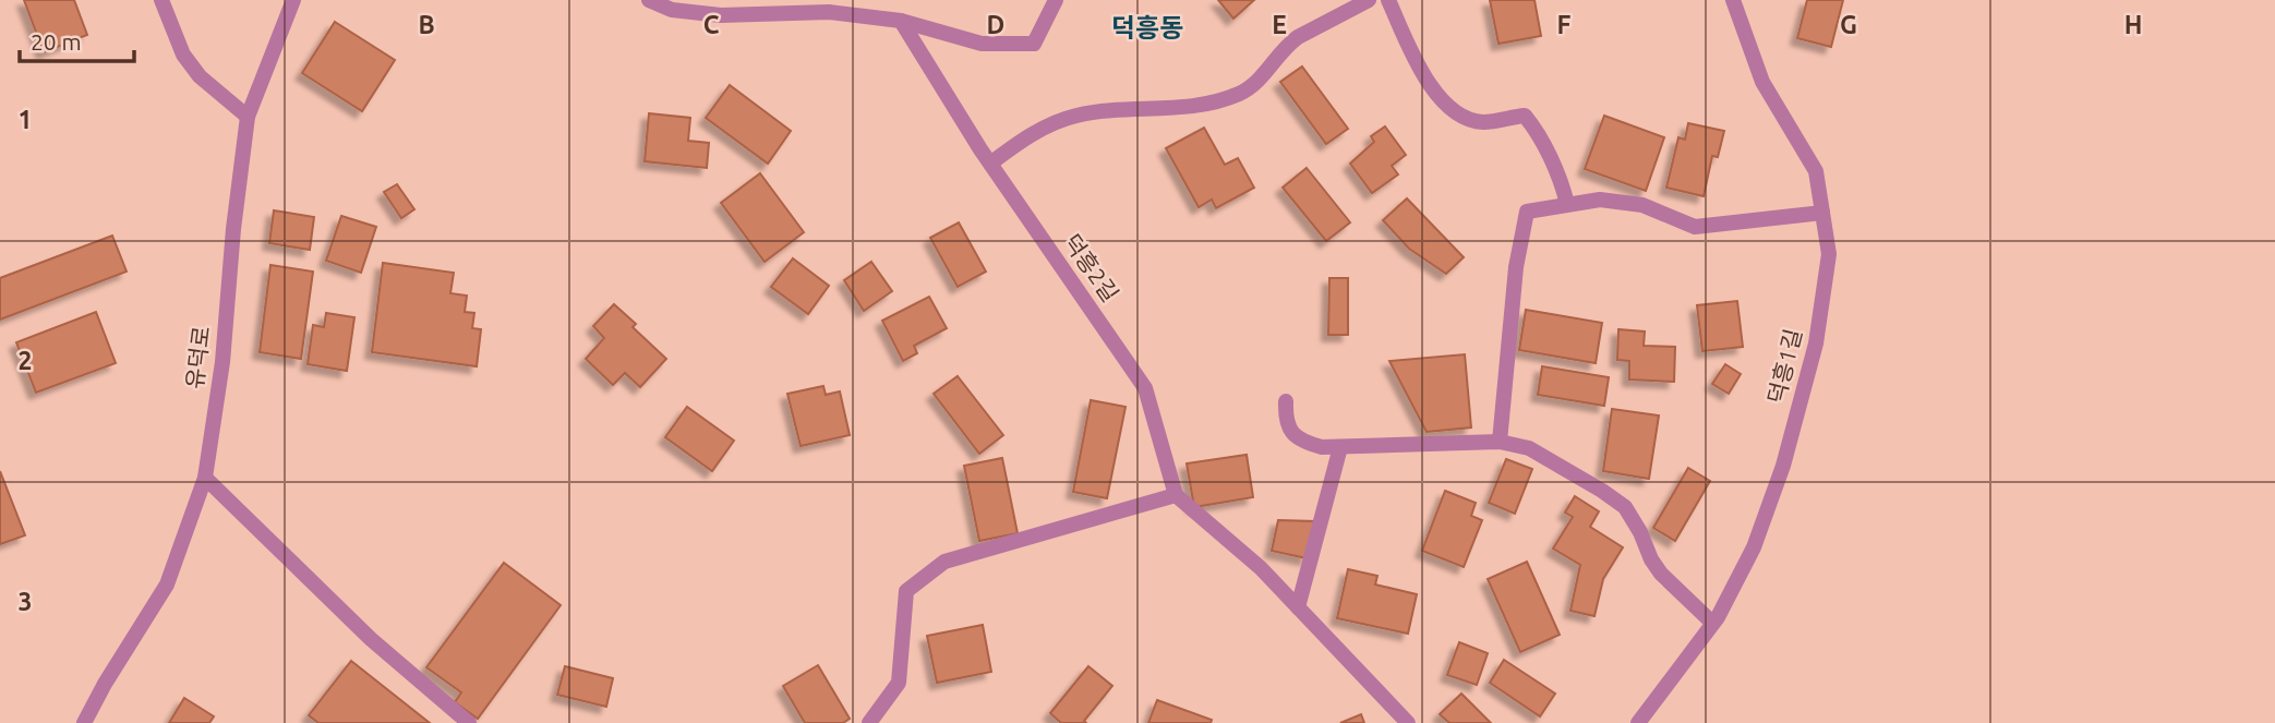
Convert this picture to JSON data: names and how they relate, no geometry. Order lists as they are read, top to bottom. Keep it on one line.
{"streets":{"street":["덕흥2길","유덕로","덕흥1길"]},"districts":["덕흥동"],"scale_bar":"20 m","grid":{"columns":["B","C","D","E","F","G","H"],"rows":["1","2","3"]}}
